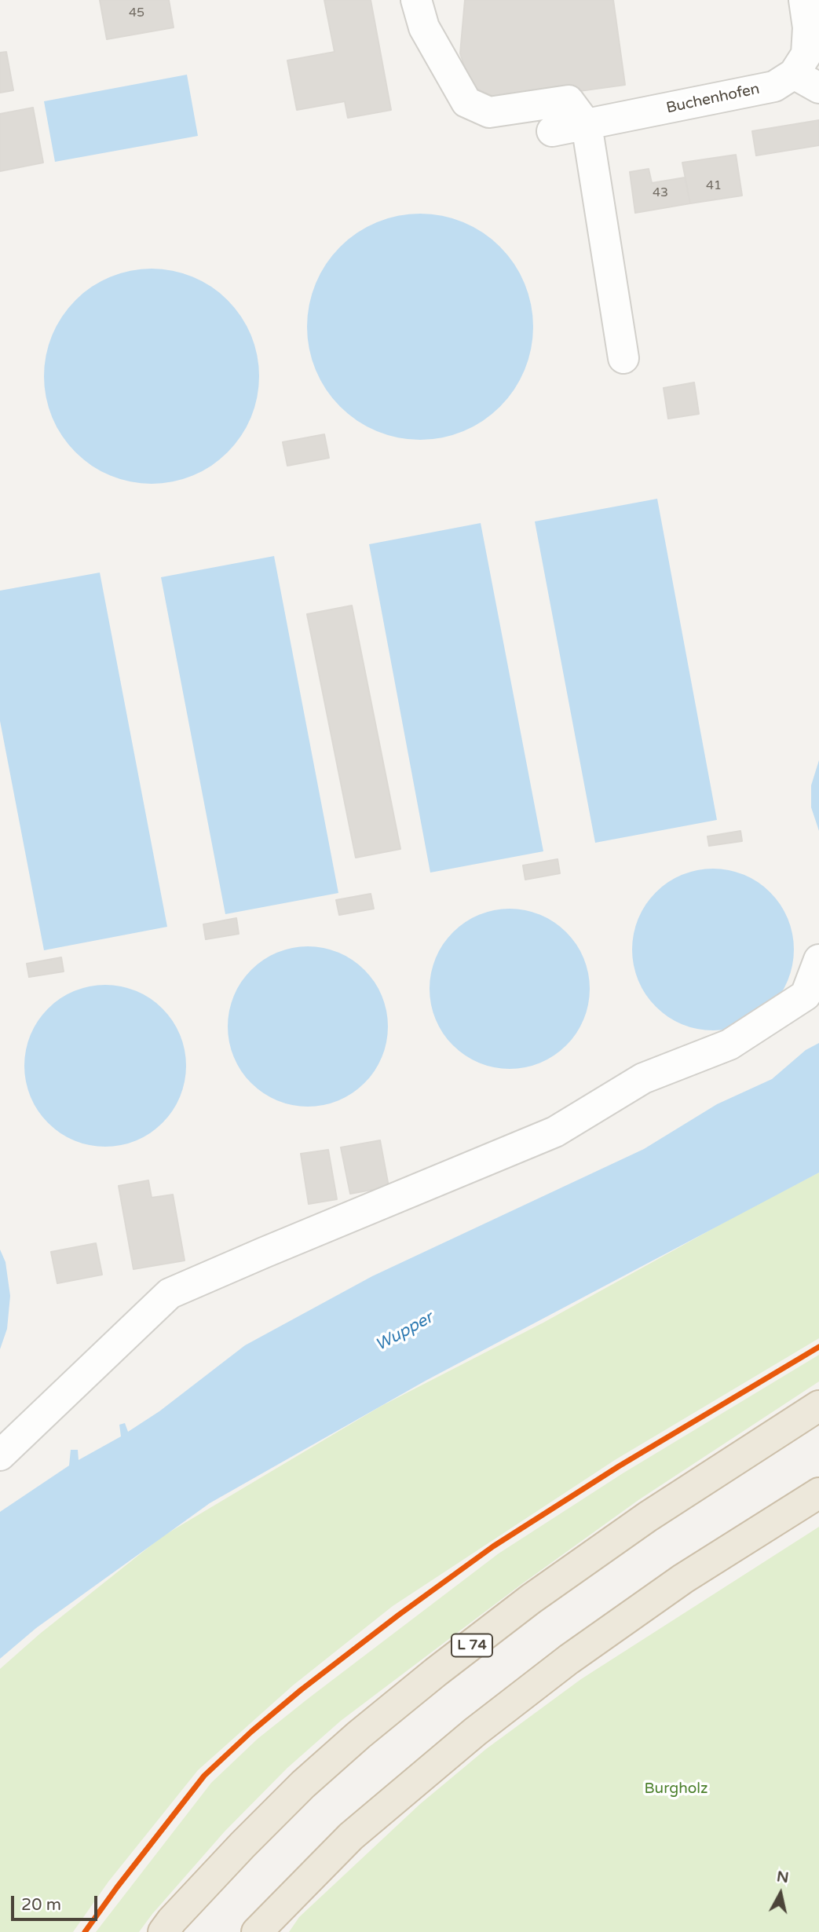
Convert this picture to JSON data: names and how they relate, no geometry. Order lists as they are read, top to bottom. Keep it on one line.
{"streets":{"highway":["L 74"],"lane":["Buchenhofen"]},"water":["Wupper"],"parks":["Burgholz"],"house_numbers":["45","41","43"],"scale_bar":"20 m","north":"top"}
